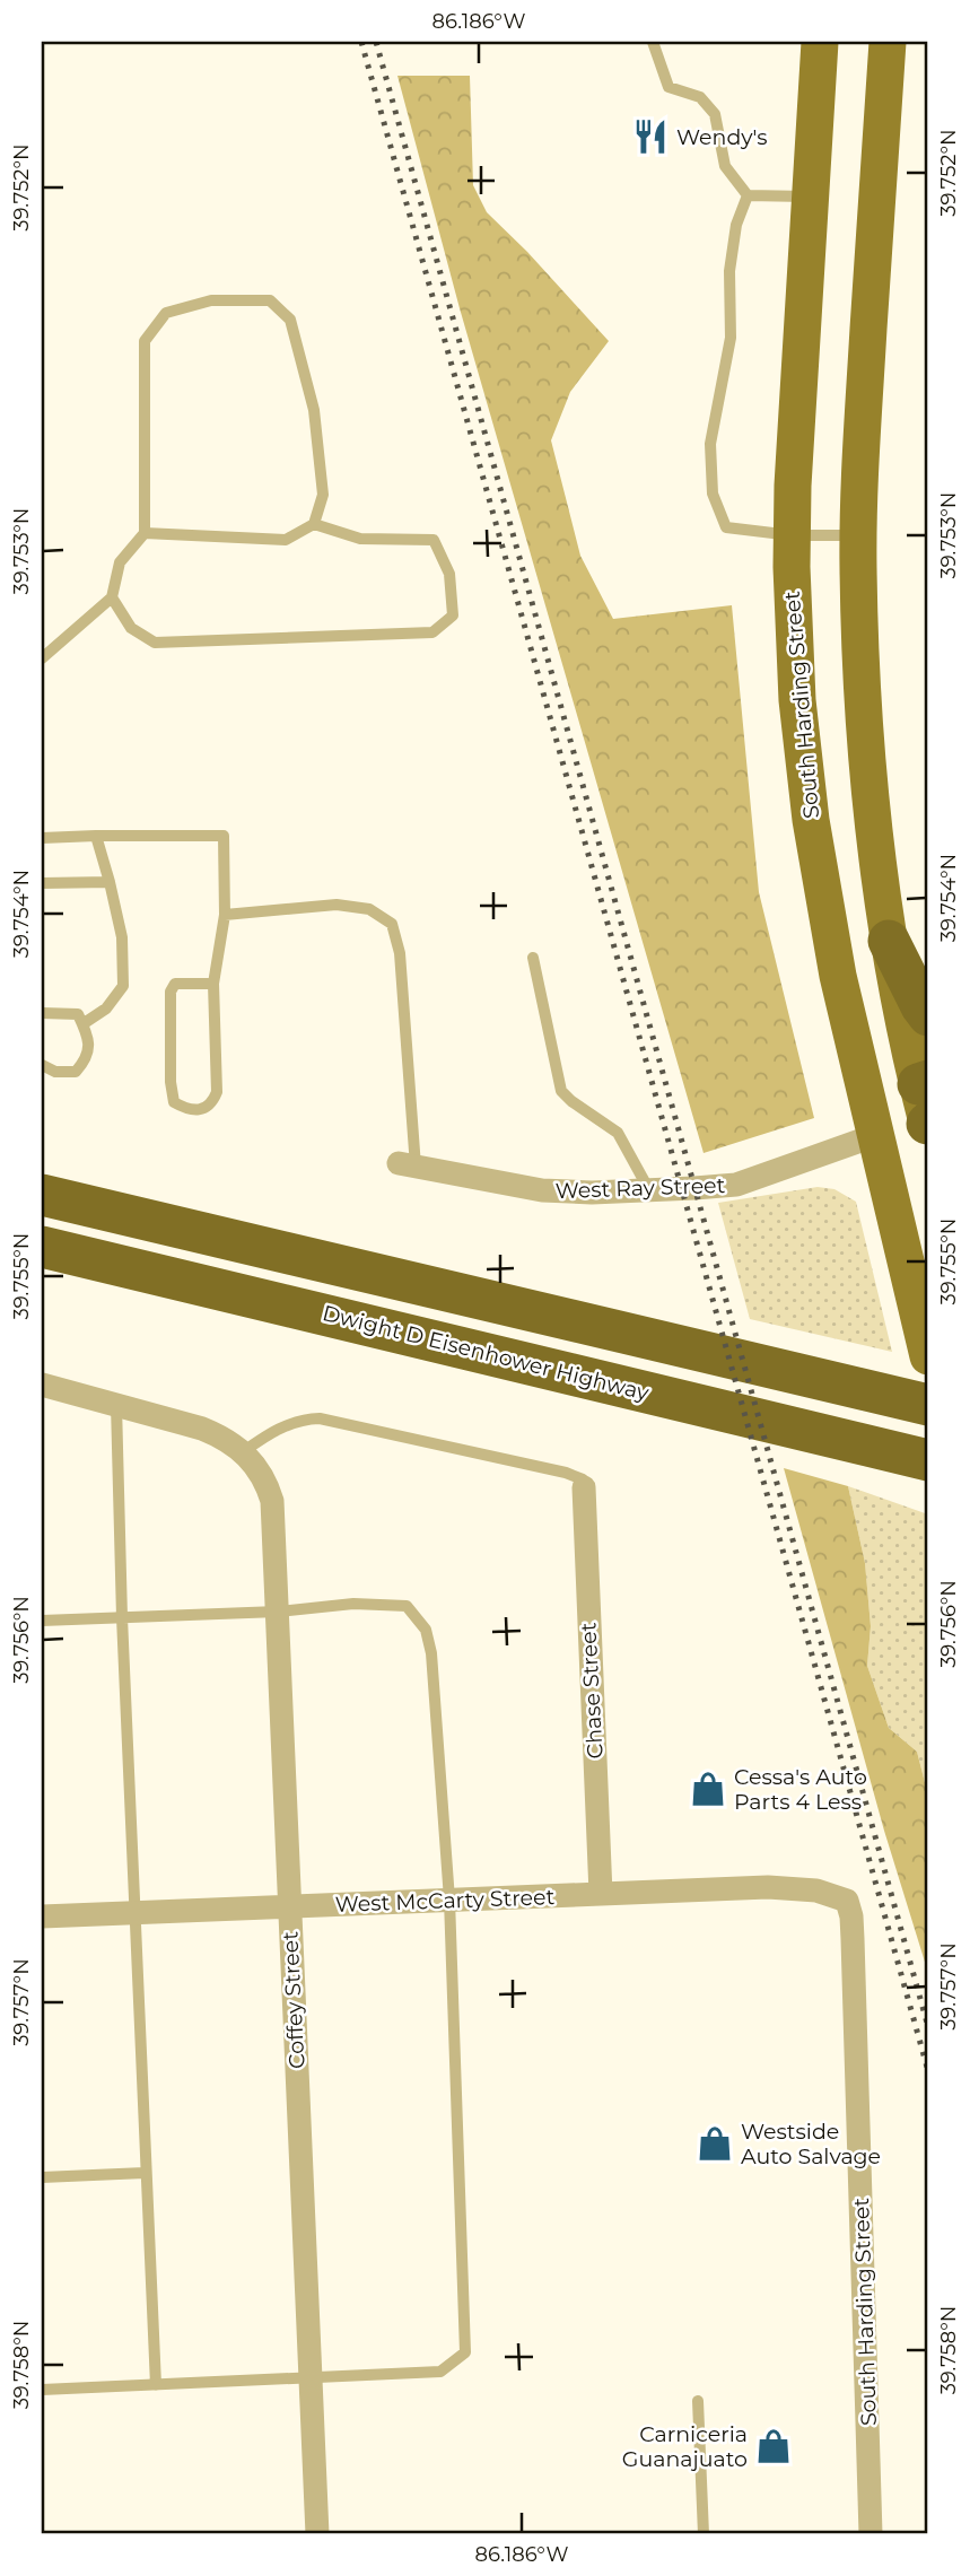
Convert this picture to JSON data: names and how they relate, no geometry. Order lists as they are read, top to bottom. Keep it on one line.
{"streets":{"highway":["Dwight D Eisenhower Highway"],"main road":["South Harding Street","West Ray Street"],"street":["Chase Street","West McCarty Street","Coffey Street"]},"crossings":[["South Harding Street","West Ray Street"],["South Harding Street","West McCarty Street"],["Chase Street","West McCarty Street"],["West McCarty Street","Coffey Street"]],"places":{"restaurant":["Wendy's"],"shop":["Cessa's Auto Parts 4 Less","Westside Auto Salvage","Carniceria Guanajuato"]},"coordinates":["86.186°W","39.752°N","39.753°N","39.754°N","39.755°N","39.756°N","39.757°N","39.758°N"]}
